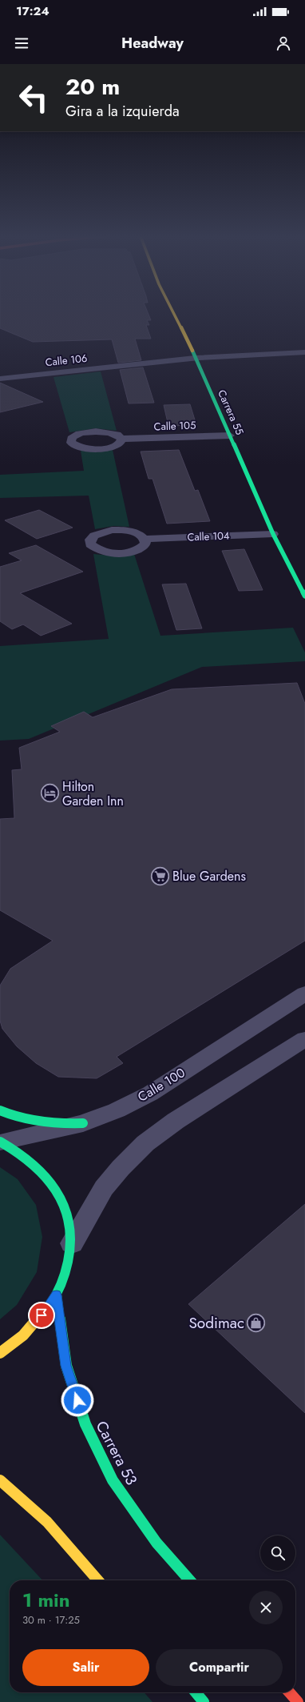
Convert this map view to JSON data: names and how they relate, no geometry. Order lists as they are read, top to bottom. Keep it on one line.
{"streets":{"main road":["Carrera 55","Carrera 53"],"street":["Calle 106","Calle 105","Calle 104","Calle 100"]},"crossings":[["Calle 106","Carrera 55"],["Carrera 55","Calle 105"],["Carrera 55","Calle 104"]],"places":{"hotel":["Hilton Garden Inn"],"supermarket":["Blue Gardens"],"shop":["Sodimac"]},"page":{"status":"17:24","header":"Headway","turn":["20 m","Gira a la izquierda"],"heading":["1 min","30 m · 17:25"],"buttons":["Salir","Compartir"]}}
